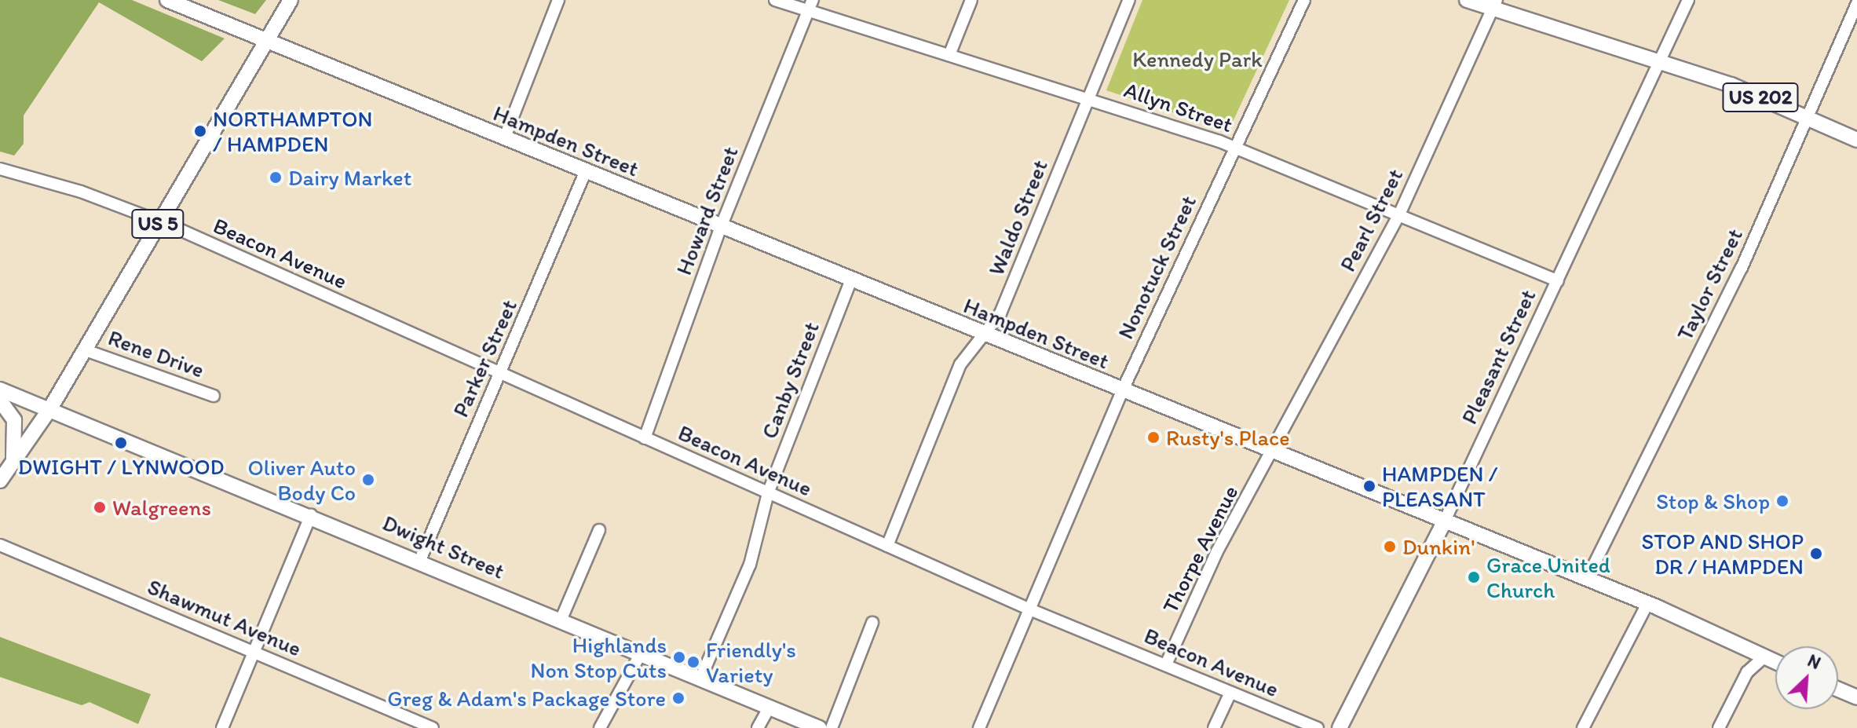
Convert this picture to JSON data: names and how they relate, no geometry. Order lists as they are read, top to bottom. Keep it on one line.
{"streets":{"main road":["US 202","Hampden Street","US 5","Pleasant Street","Dwight Street"],"street":["Allyn Street","Howard Street","Waldo Street","Pearl Street","Beacon Avenue","Nonotuck Street","Taylor Street","Rene Drive","Parker Street","Canby Street","Thorpe Avenue","Shawmut Avenue"]},"crossings":[["US 202","Pearl Street"],["US 202","Taylor Street"],["US 202","Pleasant Street"],["Allyn Street","Howard Street"],["Allyn Street","Waldo Street"],["Allyn Street","Pearl Street"],["Allyn Street","Nonotuck Street"],["Allyn Street","Pleasant Street"],["Hampden Street","Howard Street"],["Hampden Street","Waldo Street"],["Hampden Street","Pearl Street"],["Hampden Street","US 5"],["Hampden Street","Nonotuck Street"],["Hampden Street","Taylor Street"],["Hampden Street","Pleasant Street"],["Hampden Street","Parker Street"],["Hampden Street","Canby Street"],["Hampden Street","Thorpe Avenue"],["Howard Street","Beacon Avenue"],["Waldo Street","Beacon Avenue"],["Pearl Street","Thorpe Avenue"],["US 5","Beacon Avenue"],["US 5","Rene Drive"],["US 5","Dwight Street"],["Beacon Avenue","Nonotuck Street"],["Beacon Avenue","Parker Street"],["Beacon Avenue","Canby Street"],["Beacon Avenue","Thorpe Avenue"],["Parker Street","Dwight Street"],["Canby Street","Dwight Street"]],"parks":["Kennedy Park"],"places":["NORTHAMPTON / HAMPDEN","Dairy Market","Rusty's Place","DWIGHT / LYNWOOD","Oliver Auto Body Co","HAMPDEN / PLEASANT","Stop & Shop","Walgreens","Dunkin'","STOP AND SHOP DR / HAMPDEN","Grace United Church","Highlands Non Stop Cuts","Friendly's Variety","Greg & Adam's Package Store"],"north":"top right"}
